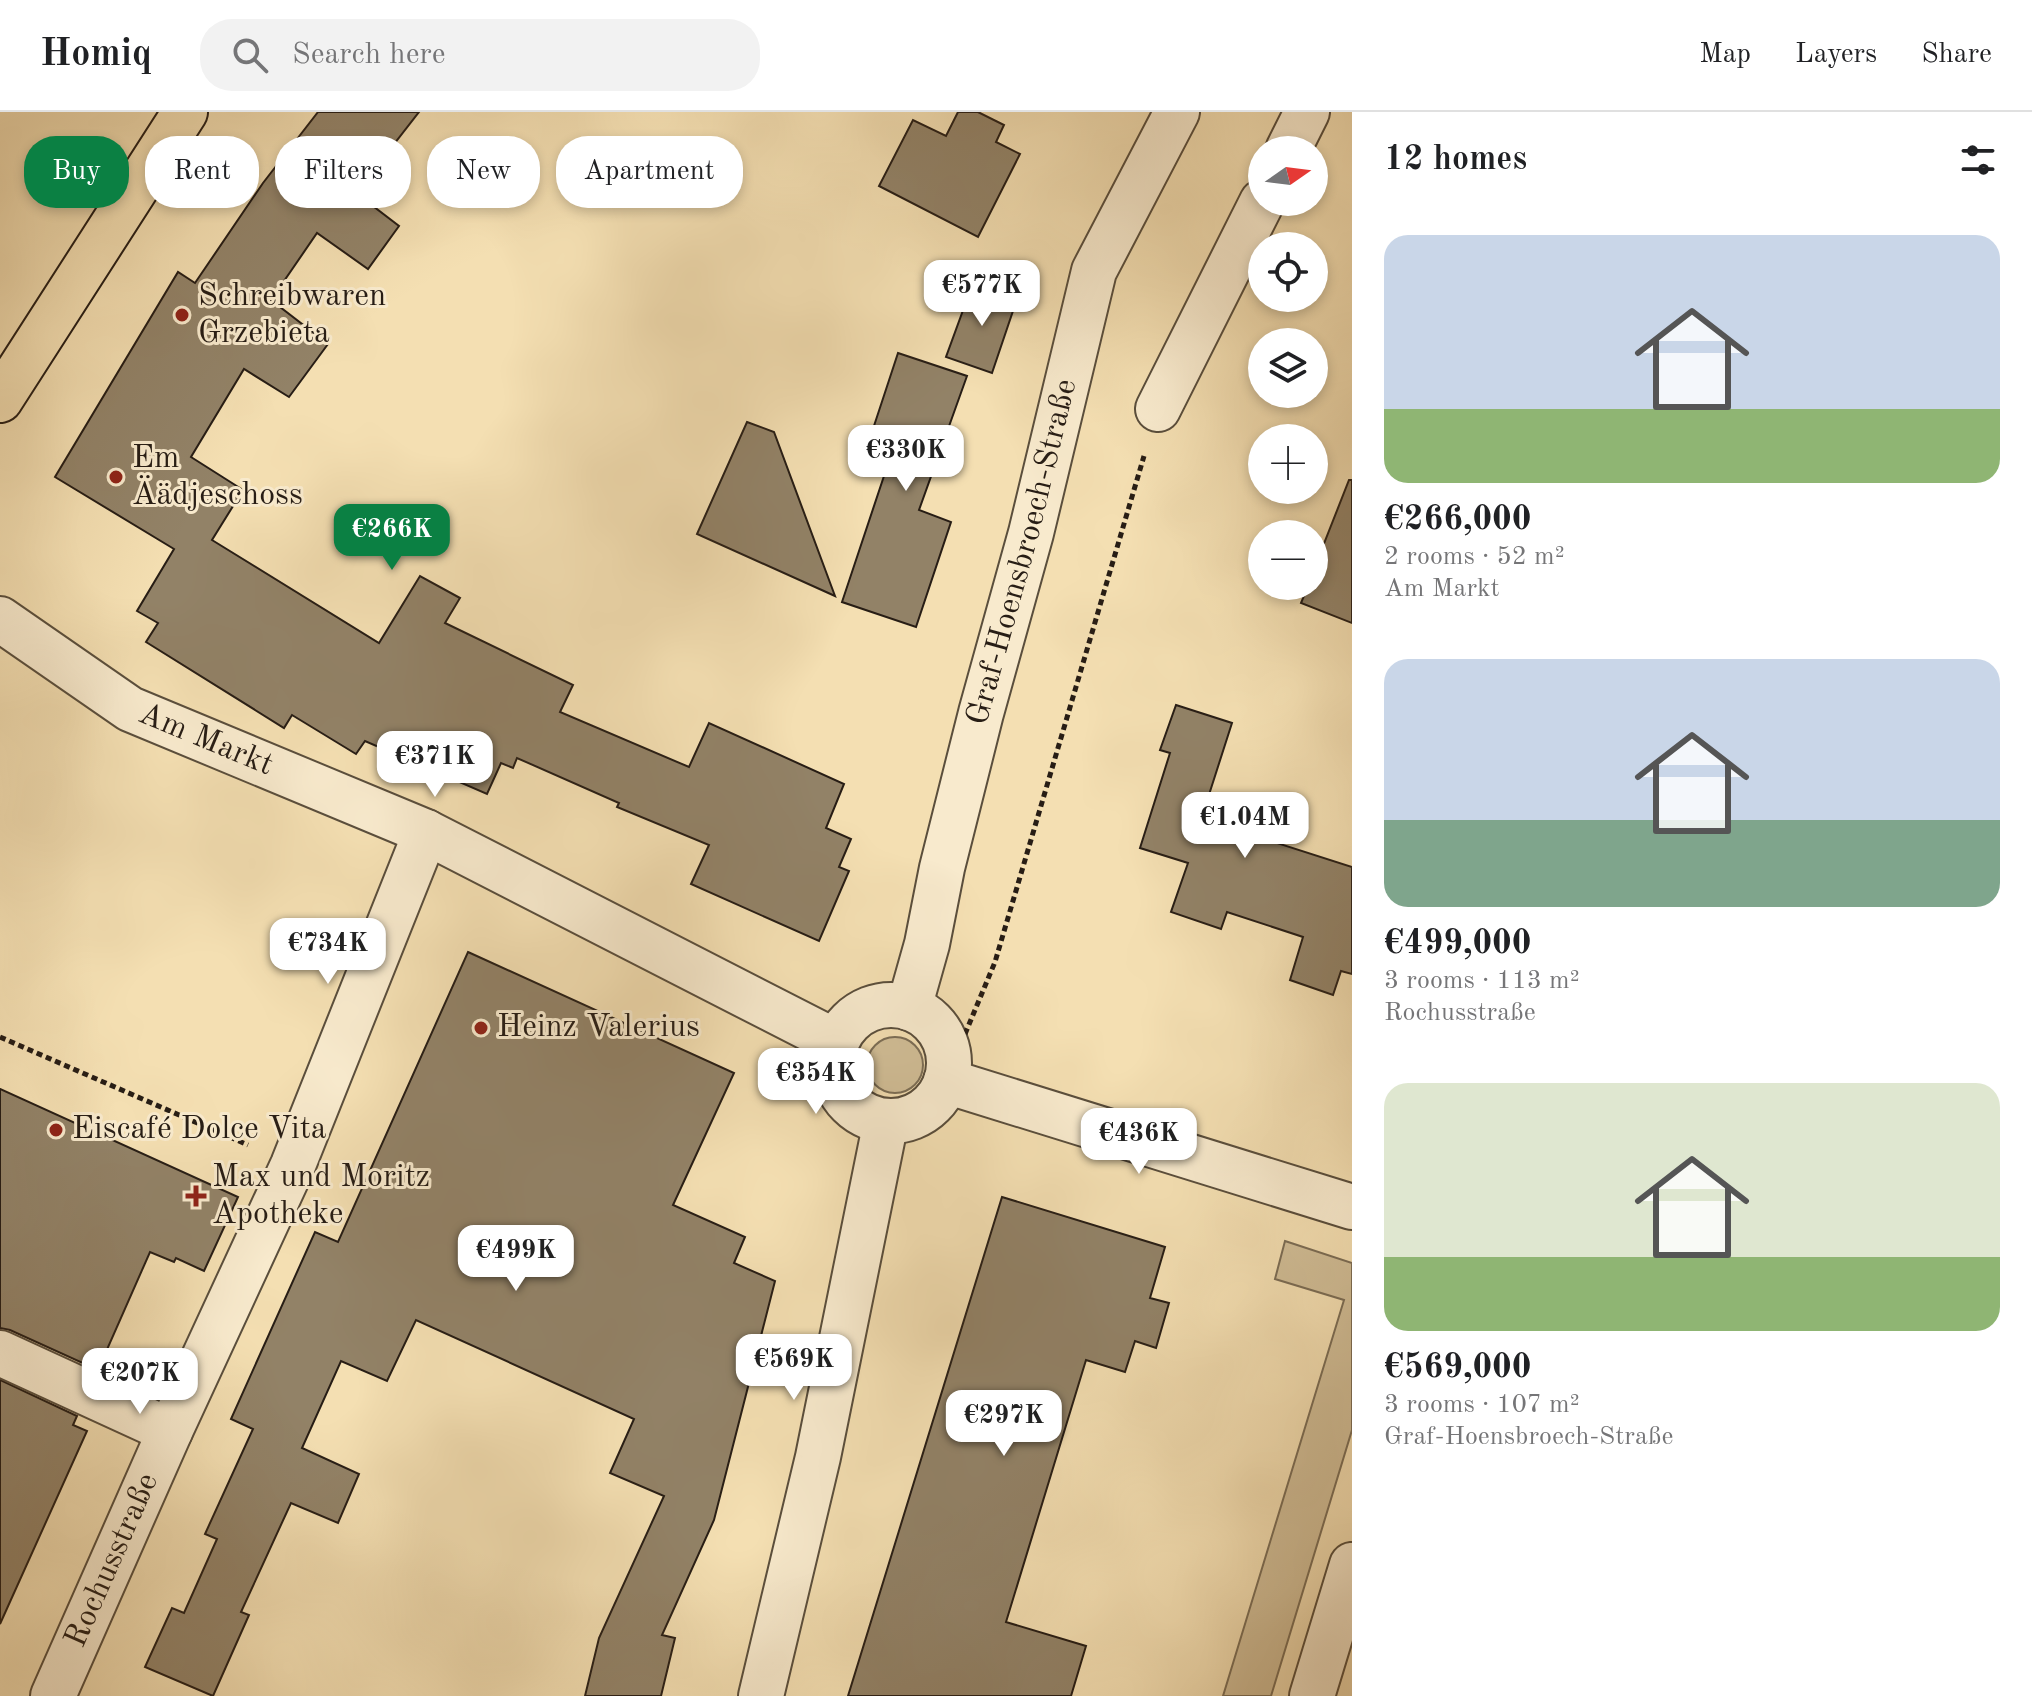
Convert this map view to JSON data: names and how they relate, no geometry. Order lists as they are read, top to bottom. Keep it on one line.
{"streets":{"street":["Graf-Hoensbroech-Straße","Am Markt","Rochusstraße"]},"crossings":[["Graf-Hoensbroech-Straße","Am Markt"]],"places":{"other":["Schreibwaren Grzebieta","Em Äädjeschoss","Heinz Valerius","Eiscafé Dolce Vita"],"health":["Max und Moritz Apotheke"]},"north":"right","page":{"header":"Homiq","search":"Search here","nav":["Map","Layers","Share"],"heading":"12 homes","map_buttons":["+","−"],"chip":["Buy","Rent","Filters","New","Apartment"],"list":[{"name":"€266,000","note":"2 rooms · 52 m² · Am Markt"},{"name":"€499,000","note":"3 rooms · 113 m² · Rochusstraße"},{"name":"€569,000","note":"3 rooms · 107 m² · Graf-Hoensbroech-Straße"}],"price":["€577K","€330K","€266K","€371K","€1.04M","€734K","€354K","€436K","€499K","€569K","€207K","€297K"]}}
